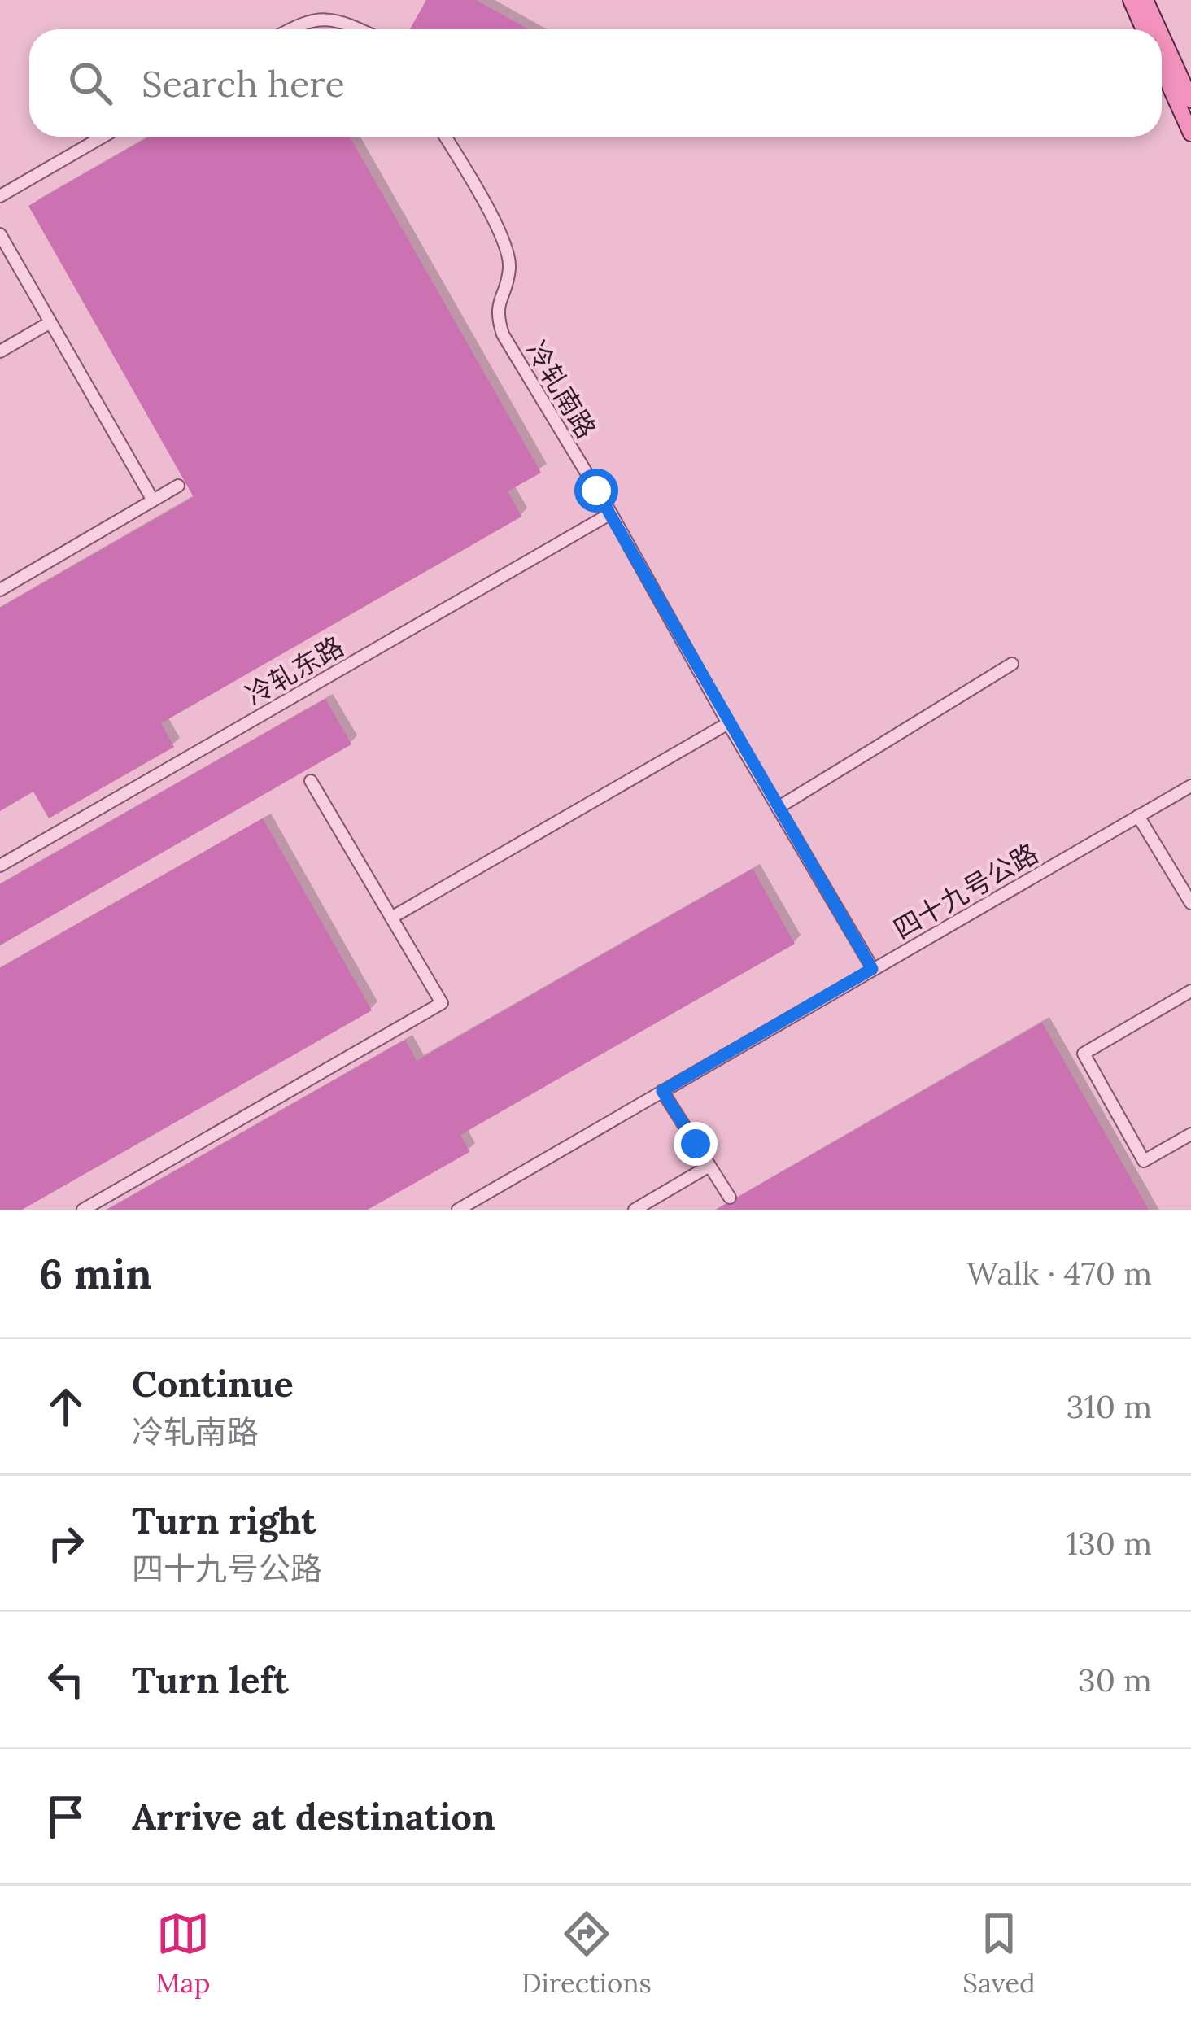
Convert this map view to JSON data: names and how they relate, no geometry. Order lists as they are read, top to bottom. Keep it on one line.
{"streets":{"lane":["冷轧南路","冷轧东路","四十九号公路"]},"crossings":[["冷轧南路","冷轧东路"],["冷轧南路","四十九号公路"]],"page":{"search":"Search here","heading":["6 min","Walk · 470 m"],"list":[["Continue","冷轧南路","310 m"],["Turn right","四十九号公路","130 m"],["Turn left","30 m"],"Arrive at destination"],"nav":["Map","Directions","Saved"]}}
